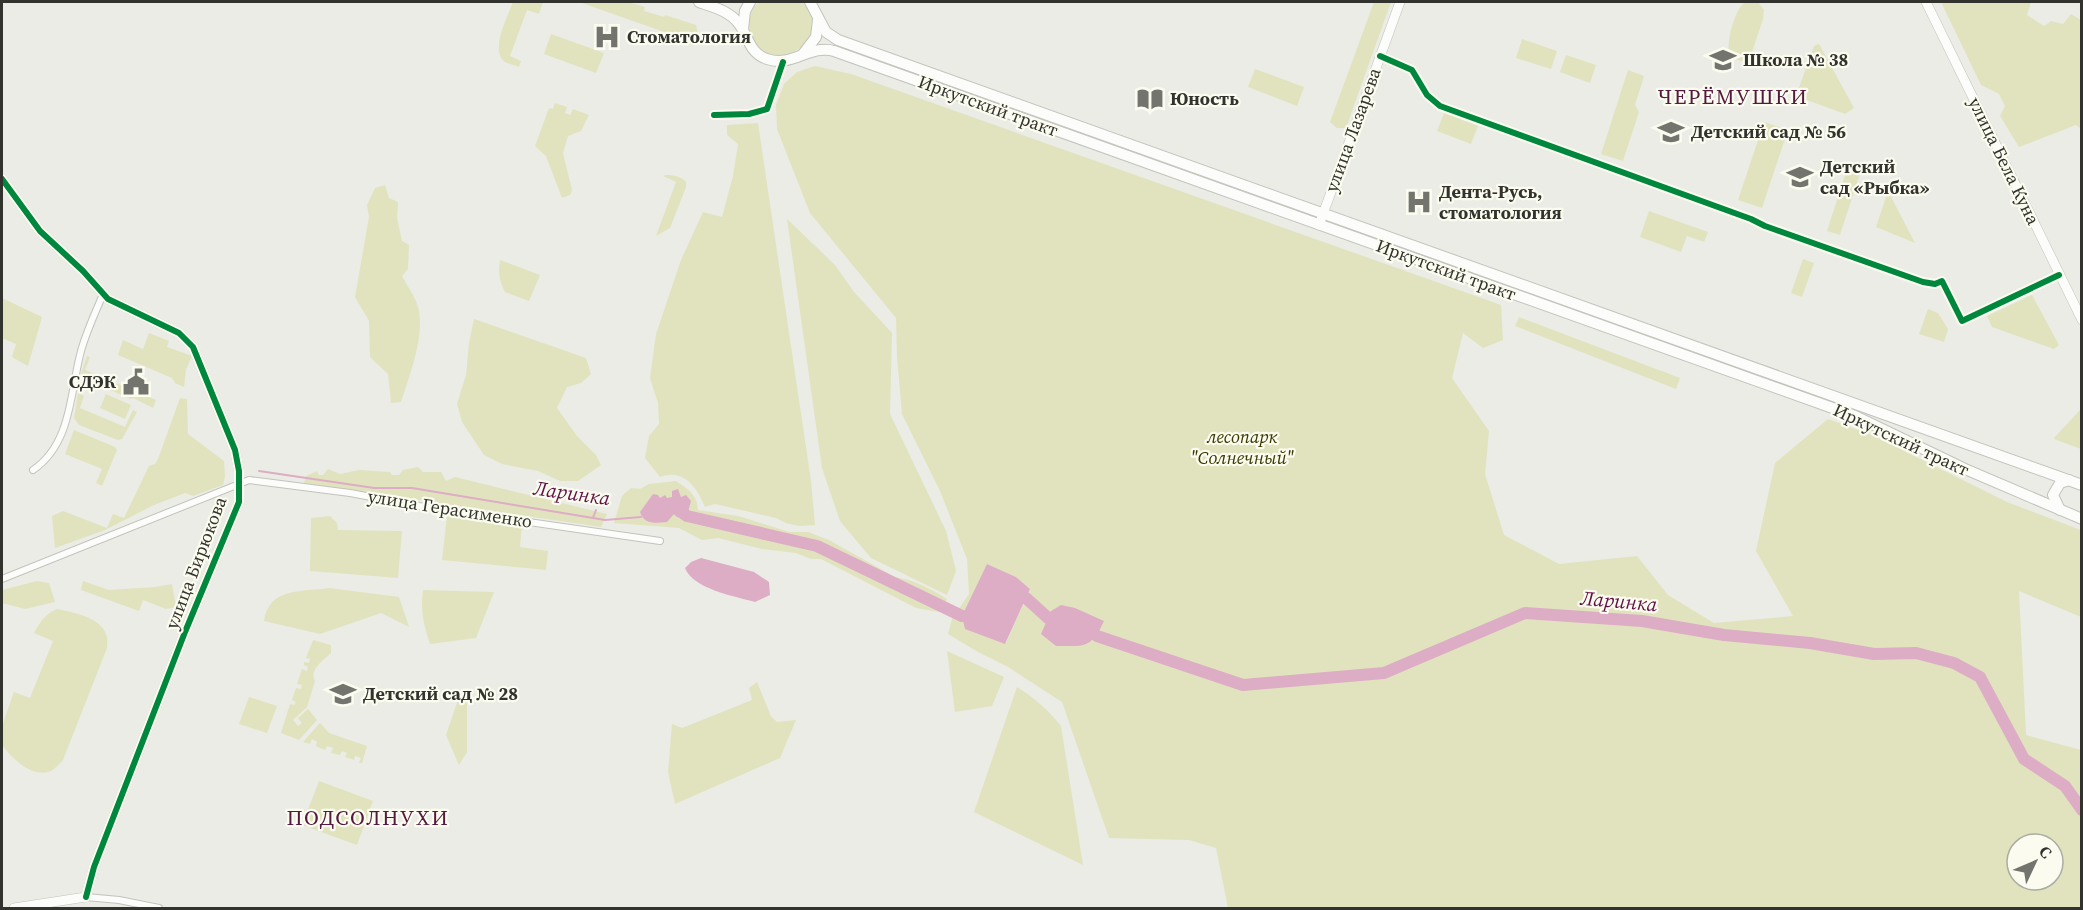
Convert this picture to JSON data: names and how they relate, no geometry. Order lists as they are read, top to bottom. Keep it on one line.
{"streets":{"main road":["Иркутский тракт"],"street":["улица Лазарева","улица Бела Куна","улица Герасименко","улица Бирюкова"]},"crossings":[["Иркутский тракт","улица Лазарева"],["улица Герасименко","улица Бирюкова"]],"districts":["ЧЕРЁМУШКИ","ПОДСОЛНУХИ"],"water":["Ларинка"],"parks":["лесопарк \"Солнечный\""],"places":{"hospital":["Стоматология","Дента-Русь, стоматология"],"school or university":["Школа № 38","Детский сад № 56","Детский сад «Рыбка»","Детский сад № 28"],"library":["Юность"],"public building":["СДЭК"]},"north":"top right"}
